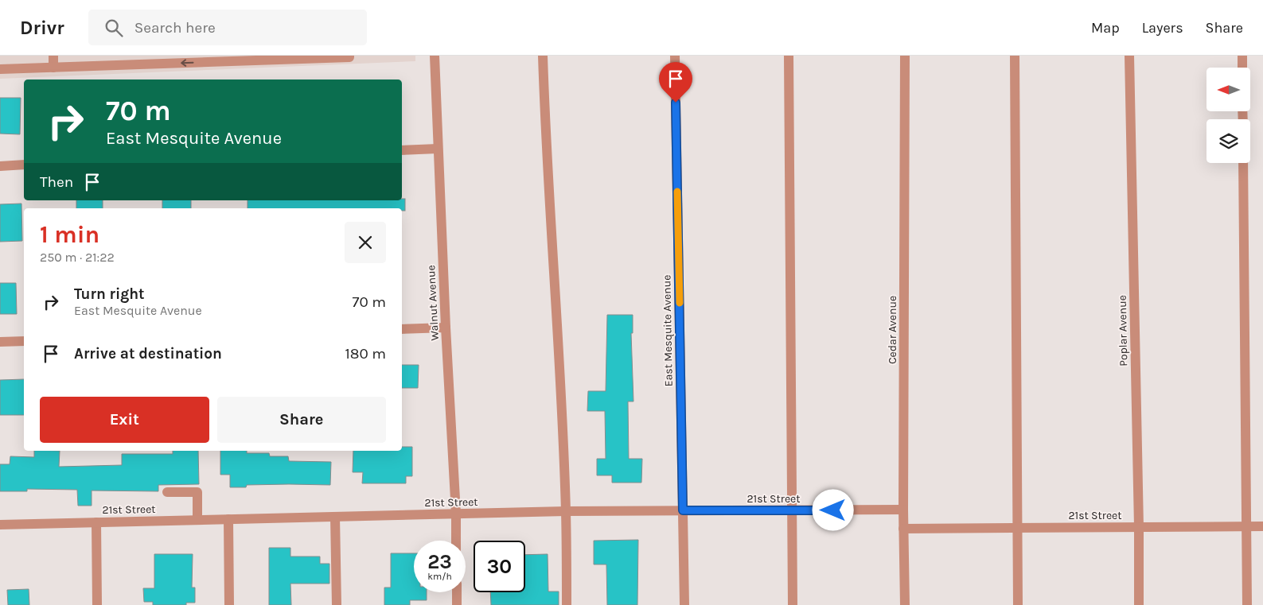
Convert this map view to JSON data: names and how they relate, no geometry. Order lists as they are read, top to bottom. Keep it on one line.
{"streets":{"street":["Walnut Avenue","Cedar Avenue","East Mesquite Avenue","Poplar Avenue","21st Street"]},"crossings":[["Walnut Avenue","21st Street"],["Cedar Avenue","21st Street"],["East Mesquite Avenue","21st Street"],["Poplar Avenue","21st Street"]],"north":"left","page":{"header":"Drivr","search":"Search here","nav":["Map","Layers","Share"],"turn":["70 m","East Mesquite Avenue"],"then":"Then","heading":["1 min","250 m · 21:22"],"list":[{"name":"Turn right","note":"East Mesquite Avenue","value":"70 m"},{"name":"Arrive at destination","value":"180 m"}],"buttons":["Exit","Share"],"speed":"23 km/h","limit":"30"}}
